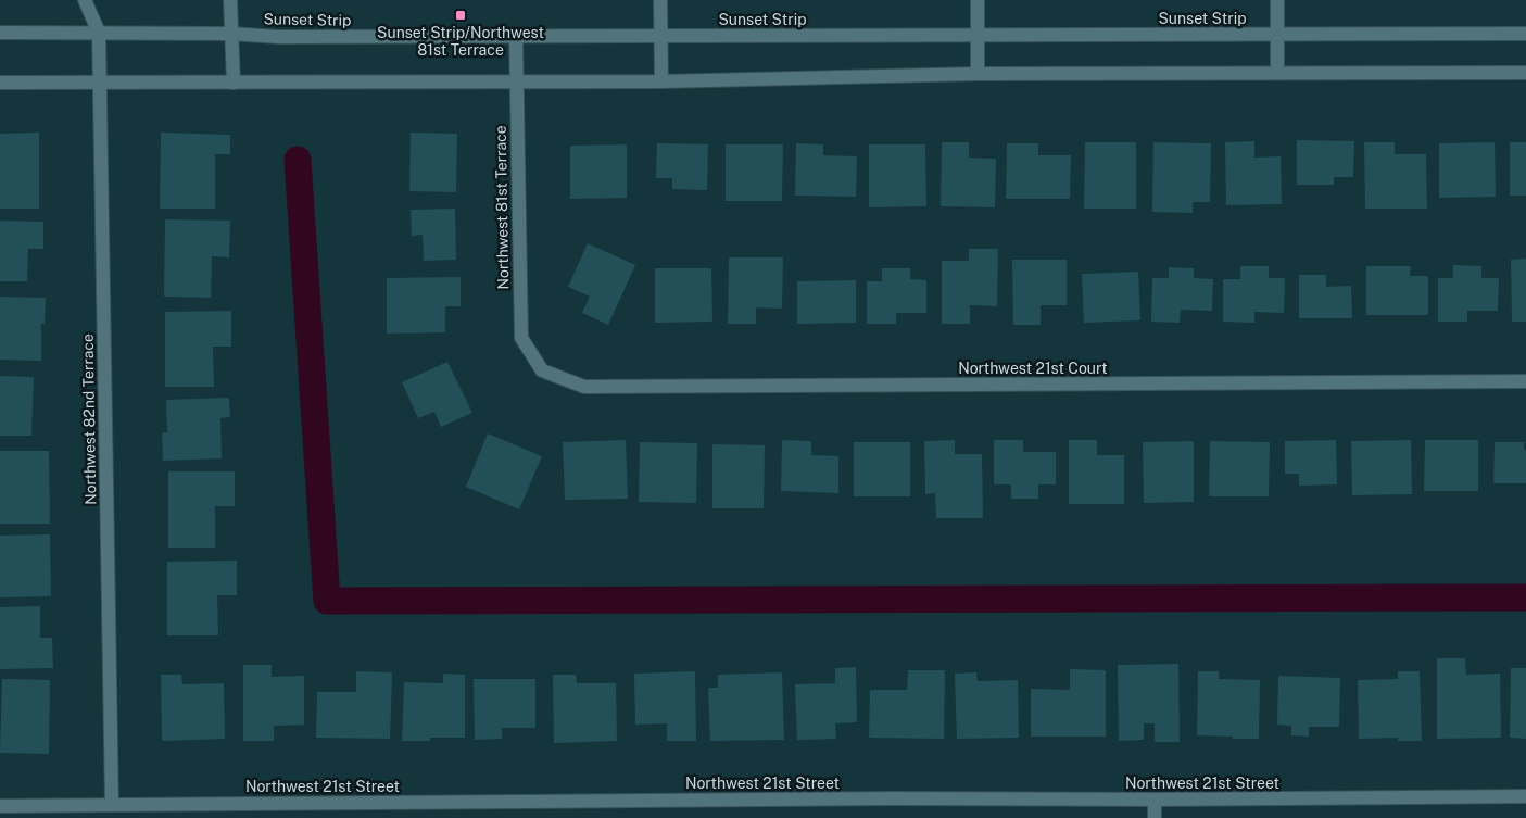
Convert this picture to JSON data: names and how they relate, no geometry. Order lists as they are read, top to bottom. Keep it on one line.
{"streets":{"street":["Sunset Strip","Northwest 81st Terrace","Northwest 21st Court","Northwest 82nd Terrace","Northwest 21st Street"]},"crossings":[["Sunset Strip","Northwest 81st Terrace"],["Sunset Strip","Northwest 82nd Terrace"],["Northwest 81st Terrace","Northwest 21st Court"],["Northwest 82nd Terrace","Northwest 21st Street"]],"places":{"transit":["Sunset Strip/Northwest 81st Terrace"]}}
